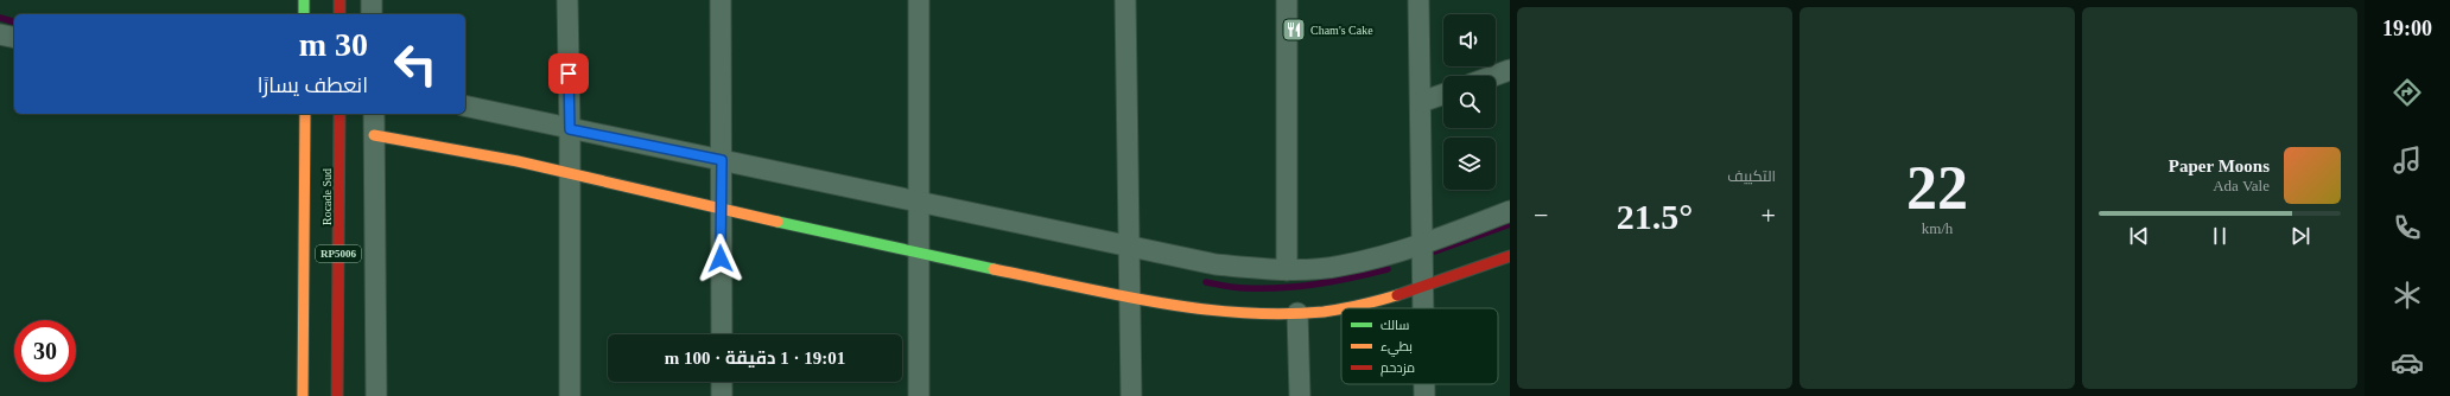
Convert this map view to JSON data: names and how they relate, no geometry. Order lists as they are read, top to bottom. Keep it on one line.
{"streets":{"main road":["Rocade Sud","RP5006"]},"places":{"restaurant":["Cham's Cake"]},"legend":["سالك","بطيء","مزدحم"],"page":{"tabs":"19:00","tile":[["22","km/h"],"التكييف"],"turn":["30 m","انعطف يسارًا"],"song":["Paper Moons","Ada Vale"],"heat":["−","21.5°","+"],"limit":"30","trip":"19:01 · 1 دقيقة · 100 m"}}
